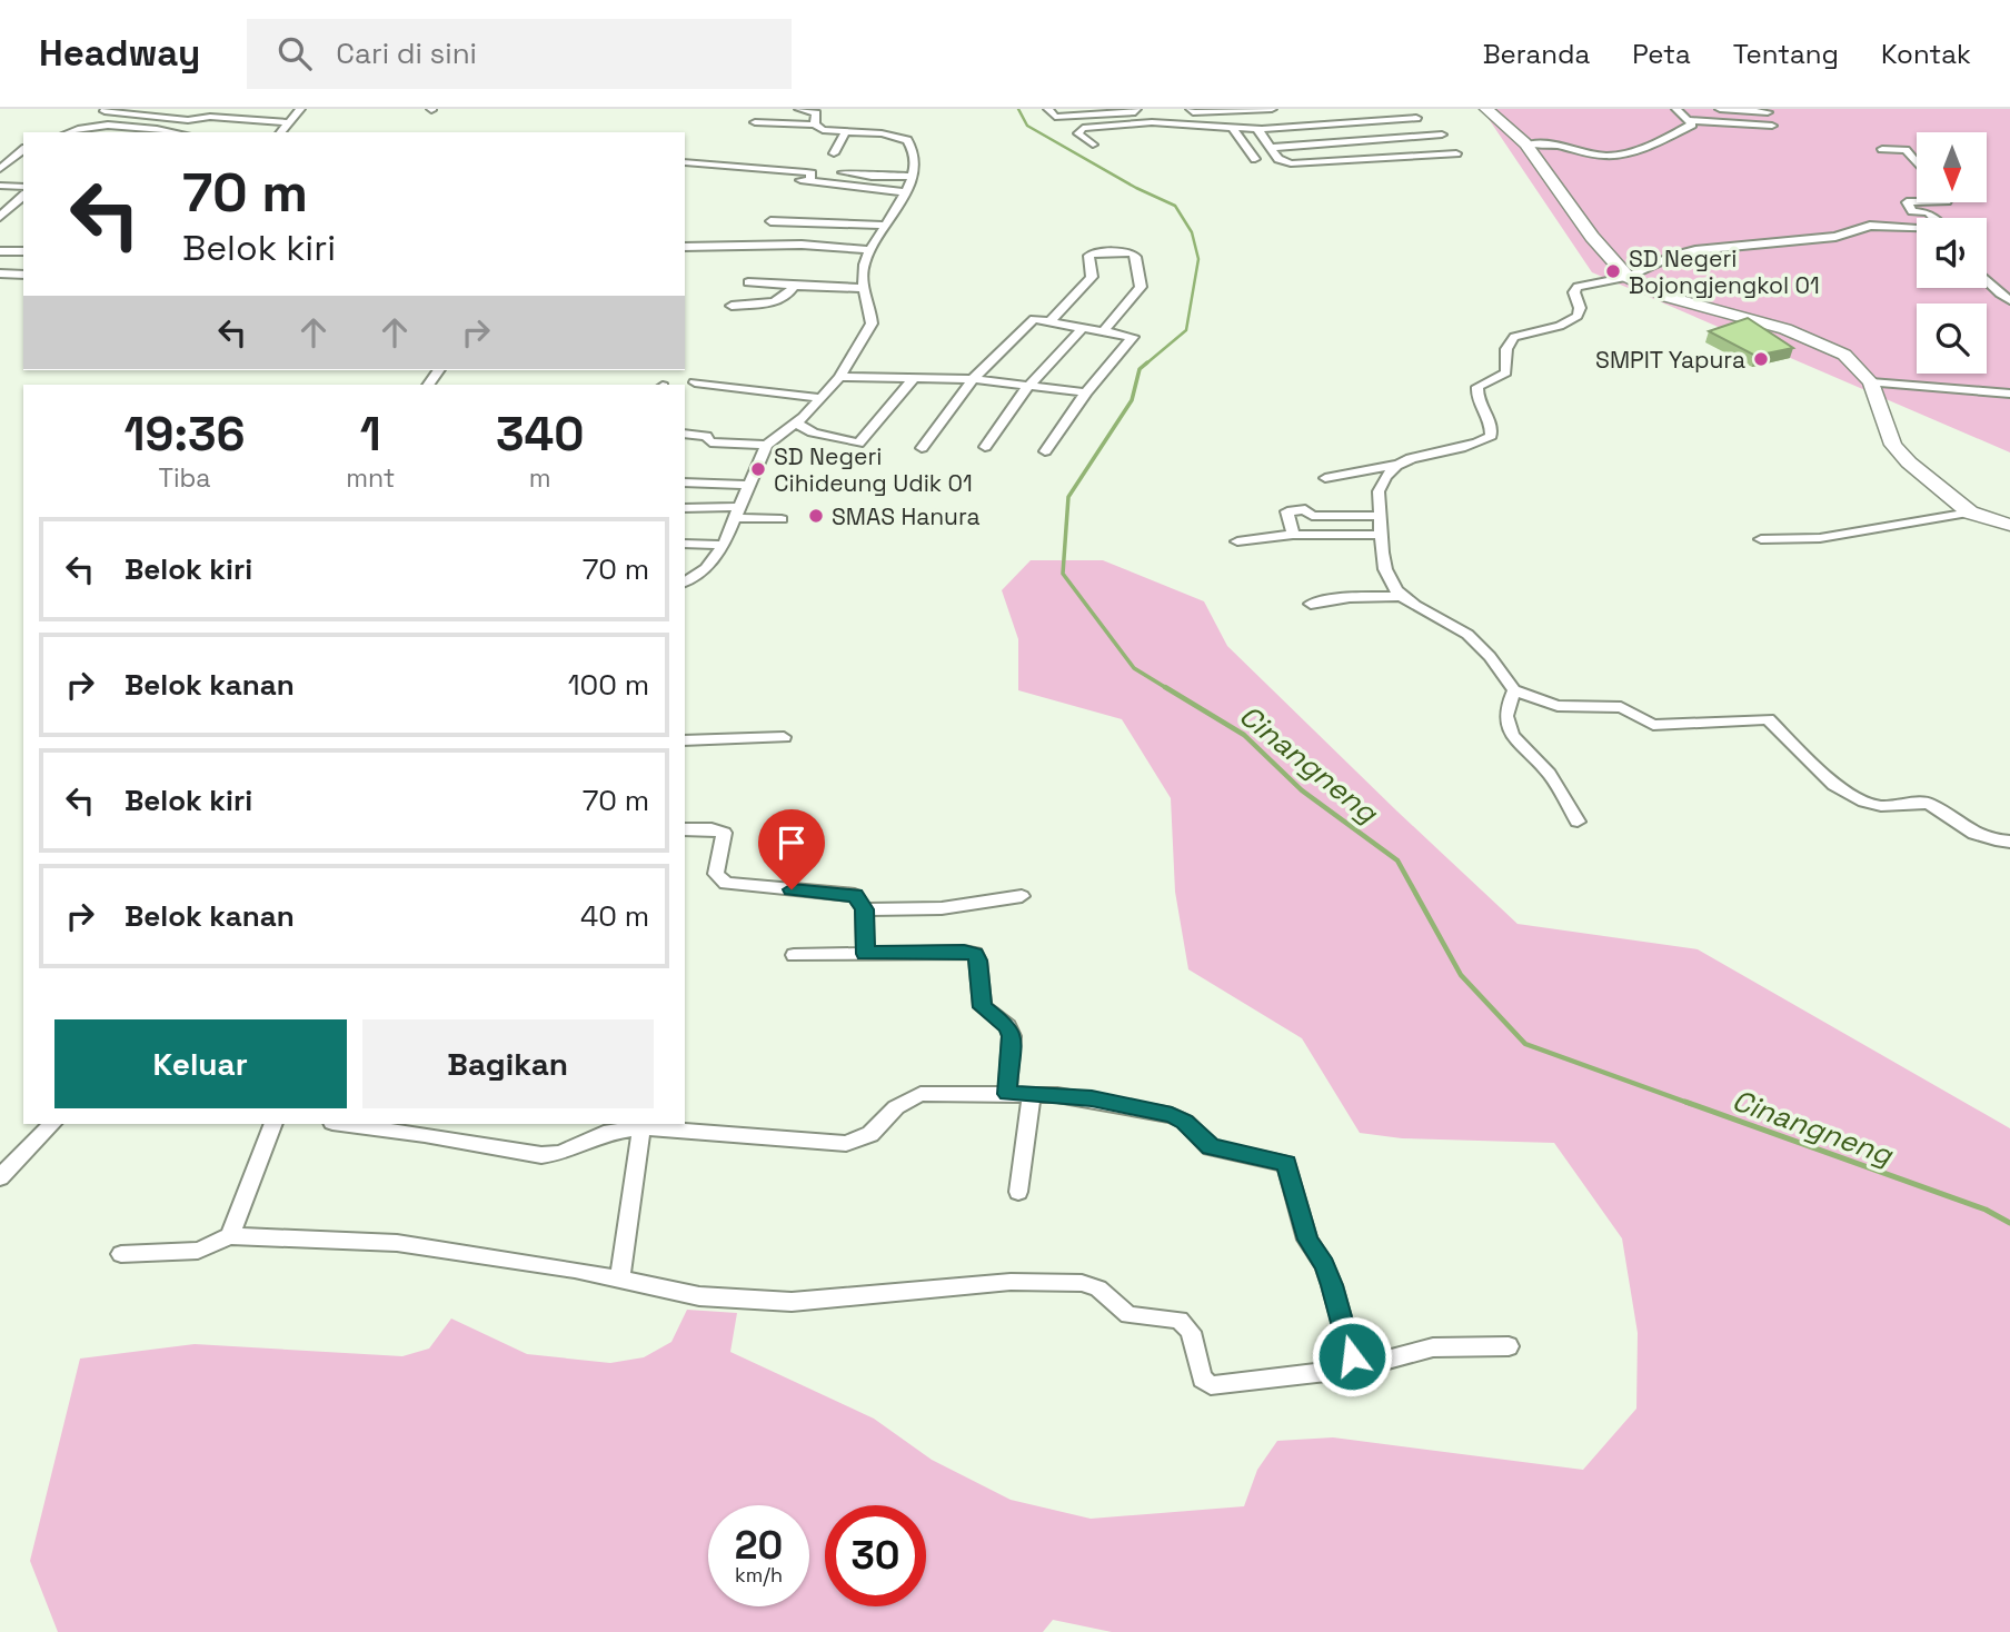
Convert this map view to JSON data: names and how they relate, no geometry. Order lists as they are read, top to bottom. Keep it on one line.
{"water":["Cinangneng"],"places":["SD Negeri Bojongjengkol 01","SMPIT Yapura","SD Negeri Cihideung Udik 01","SMAS Hanura"],"north":"bottom","page":{"header":"Headway","search":"Cari di sini","nav":["Beranda","Peta","Tentang","Kontak"],"turn":["70 m","Belok kiri"],"eta":["19:36","Tiba","1","mnt","340","m"],"list":[{"name":"Belok kiri","value":"70 m"},{"name":"Belok kanan","value":"100 m"},{"name":"Belok kiri","value":"70 m"},{"name":"Belok kanan","value":"40 m"}],"buttons":["Keluar","Bagikan"],"speed":"20 km/h","limit":"30"}}
